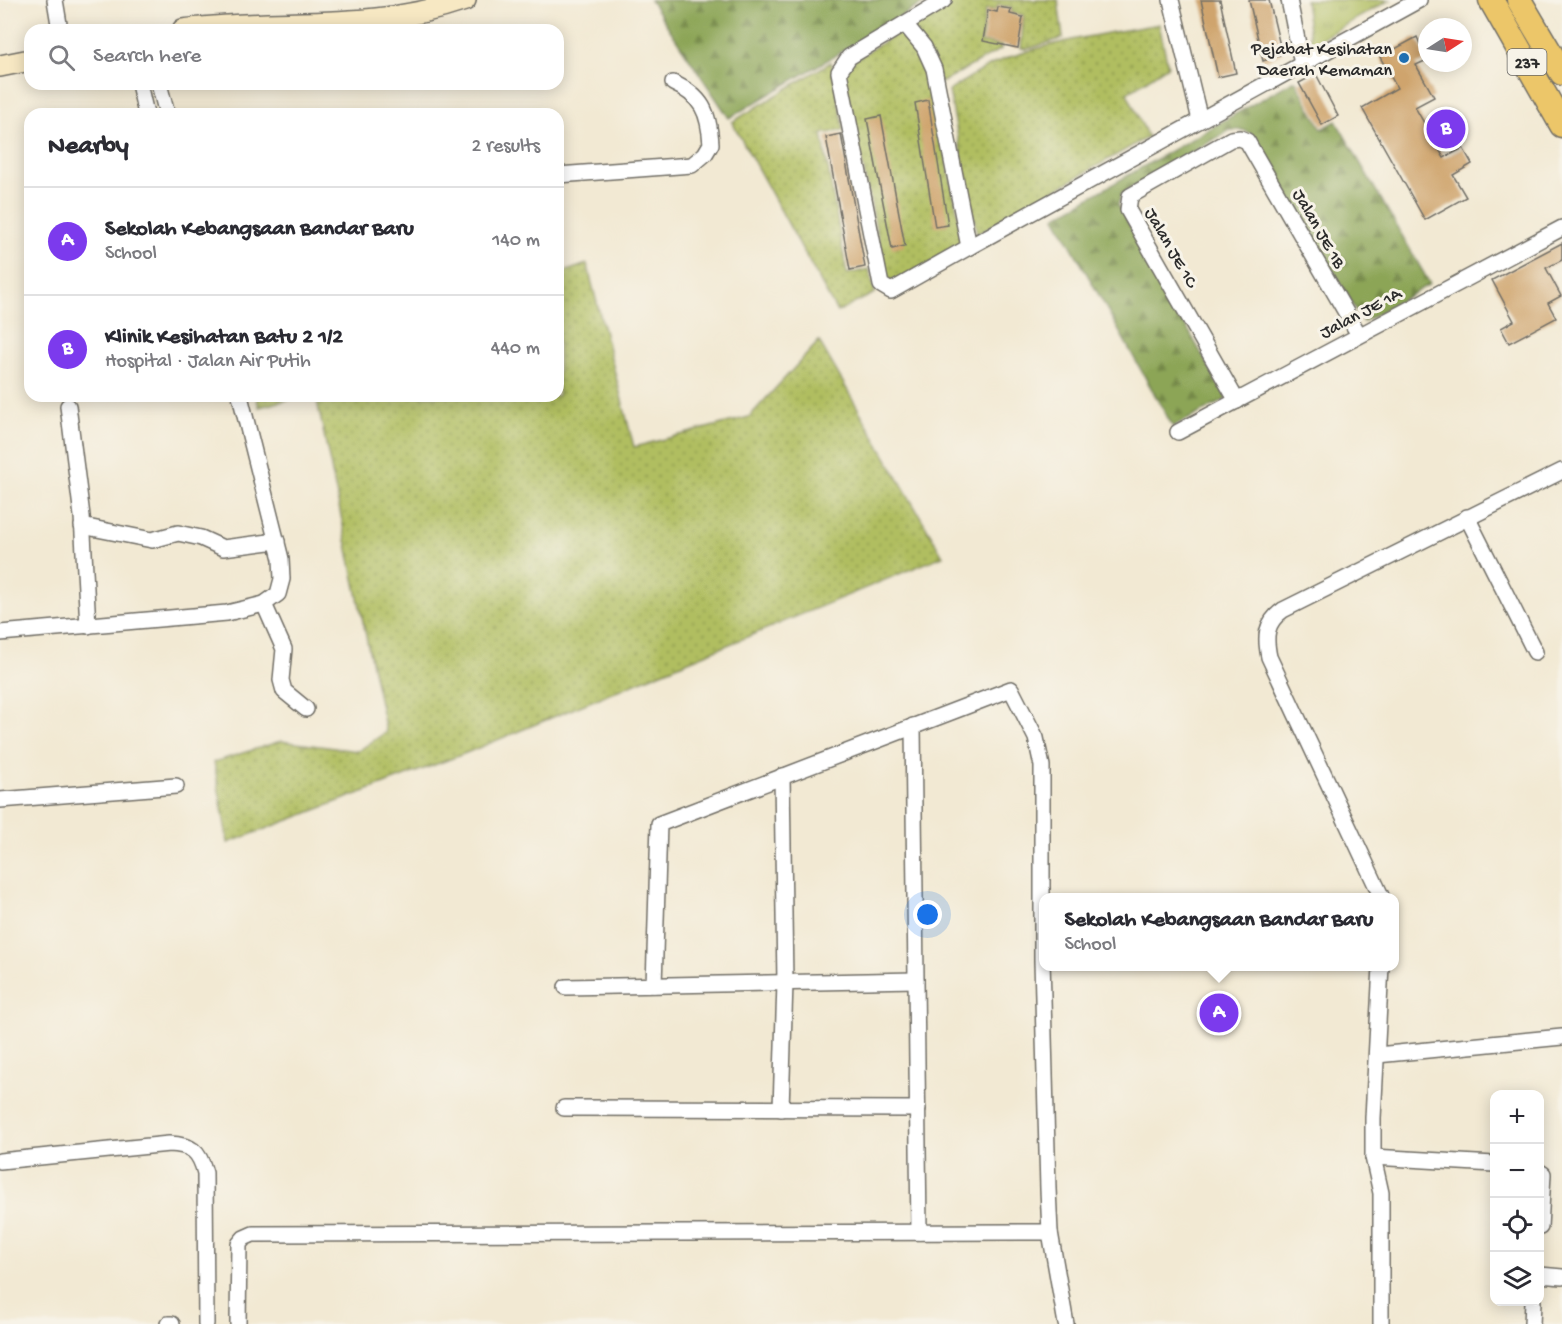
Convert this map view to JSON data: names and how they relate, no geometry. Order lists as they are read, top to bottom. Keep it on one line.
{"streets":{"main road":["237"],"street":["Jalan JE 1B","Jalan JE 1C","Jalan JE 1A"]},"crossings":[["Jalan JE 1B","Jalan JE 1C"],["Jalan JE 1B","Jalan JE 1A"],["Jalan JE 1C","Jalan JE 1A"]],"places":["Pejabat Kesihatan Daerah Kemaman"],"north":"right","page":{"search":"Search here","pins":["B","A"],"heading":["Nearby","2 results"],"list":[{"mark":"A","name":"Sekolah Kebangsaan Bandar Baru","note":"School","value":"140 m"},{"mark":"B","name":"Klinik Kesihatan Batu 2 1/2","note":"Hospital · Jalan Air Putih","value":"440 m"}],"popup":["Sekolah Kebangsaan Bandar Baru","School"],"map_buttons":["+","−"]}}
